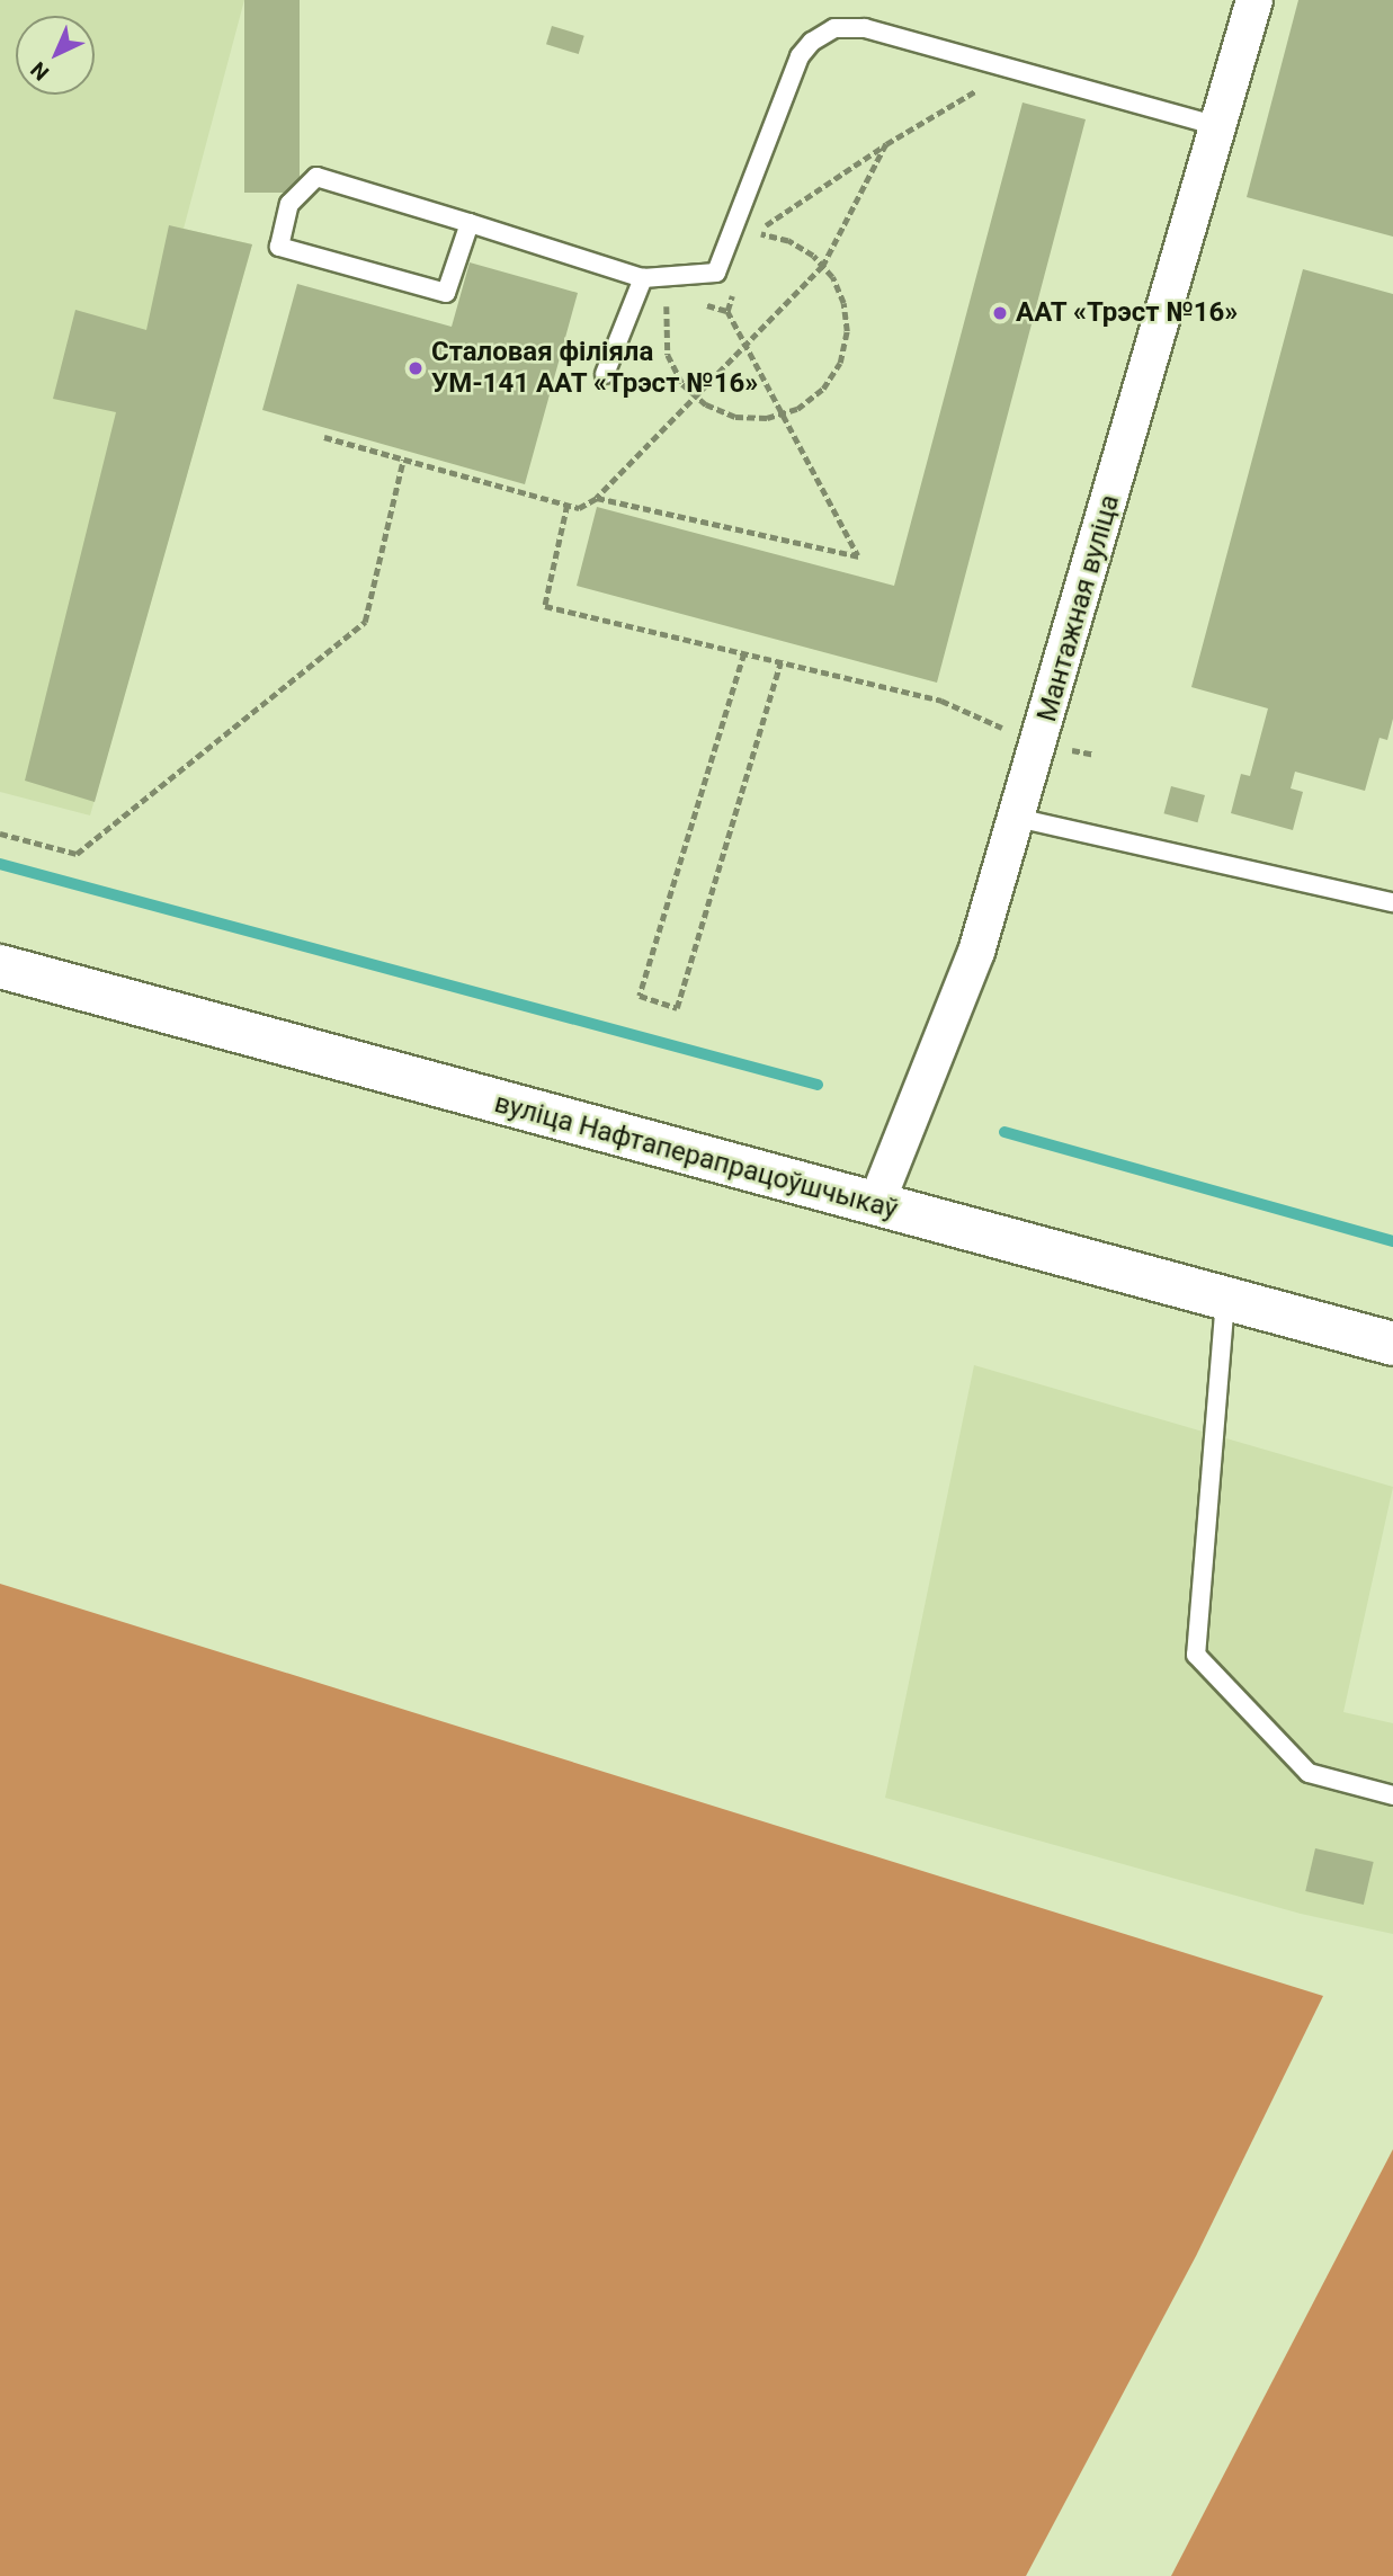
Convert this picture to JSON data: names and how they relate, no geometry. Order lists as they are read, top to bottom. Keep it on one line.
{"streets":{"main road":["вуліца Нафтаперапрацоўшчыкаў"],"street":["Мантажная вуліца"]},"crossings":[["Мантажная вуліца","вуліца Нафтаперапрацоўшчыкаў"]],"places":["ААТ «Трэст №16»","Сталовая філіяла УМ-141 ААТ «Трэст №16»"],"north":"bottom left"}
